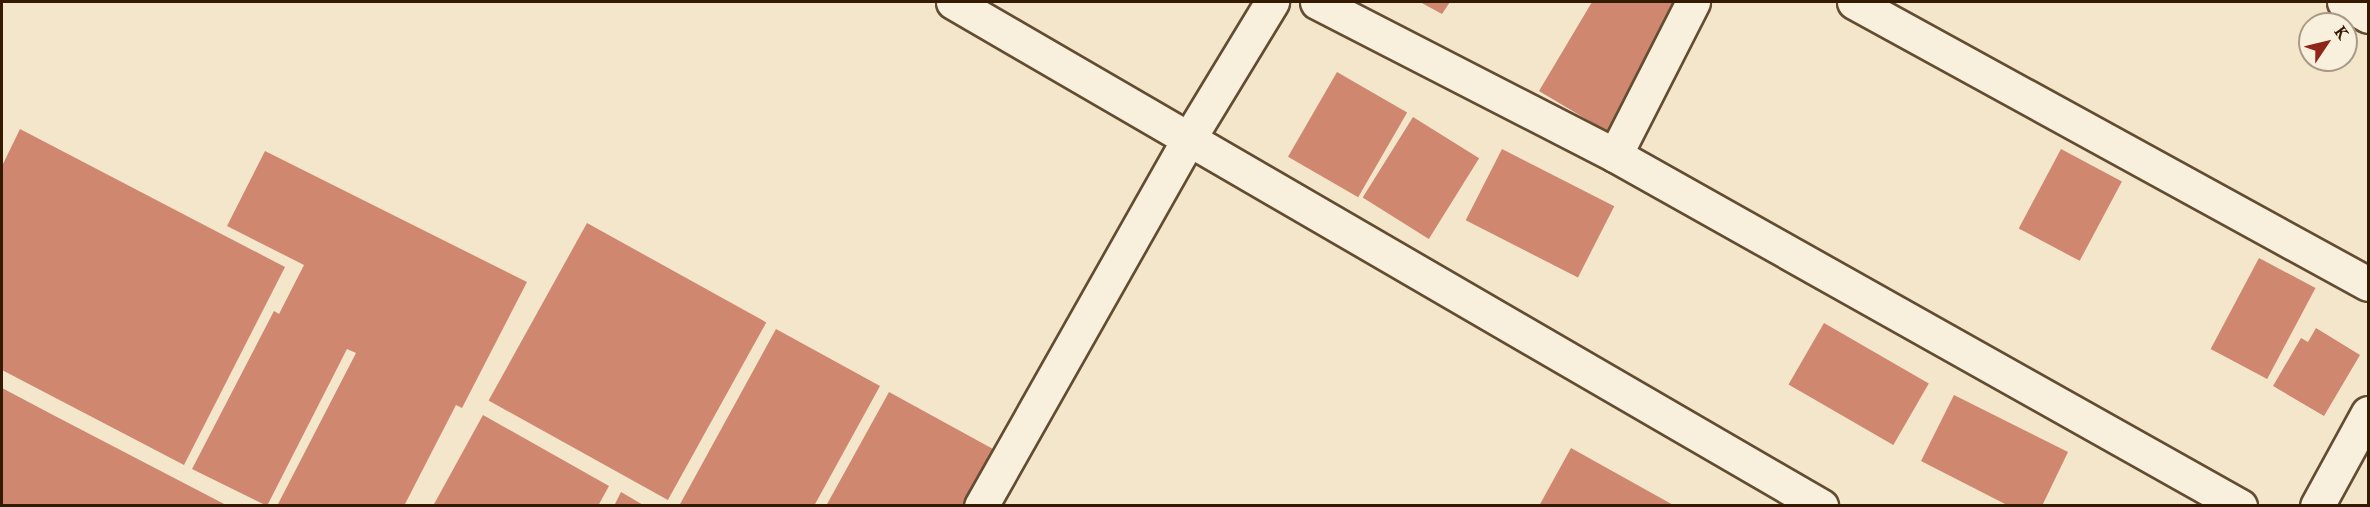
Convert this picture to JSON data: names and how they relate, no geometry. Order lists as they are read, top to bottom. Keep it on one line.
{"north":"top right"}
